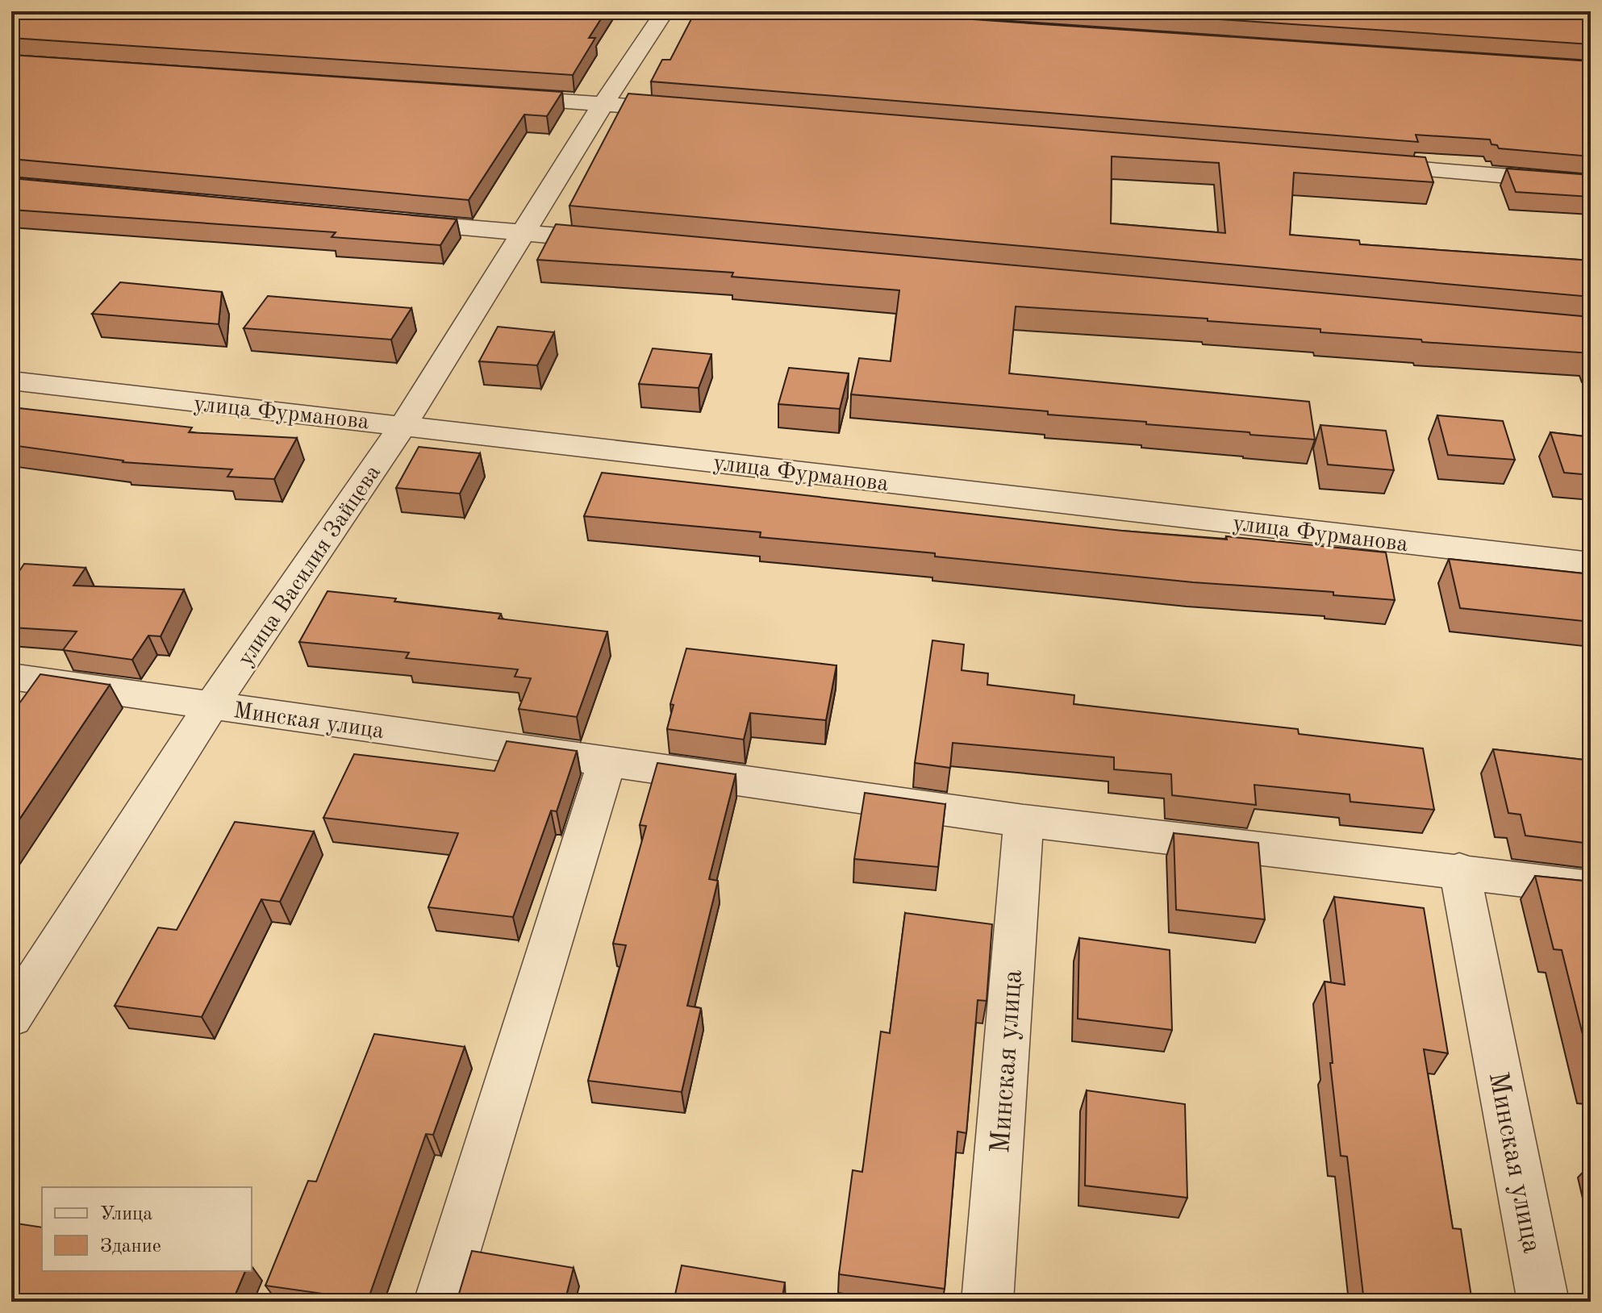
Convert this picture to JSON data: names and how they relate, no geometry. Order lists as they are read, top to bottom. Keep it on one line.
{"streets":{"street":["улица Фурманова","улица Василия Зайцева","Минская улица"]},"crossings":[["улица Фурманова","улица Василия Зайцева"],["улица Василия Зайцева","Минская улица"]],"legend":["Улица","Здание"]}
